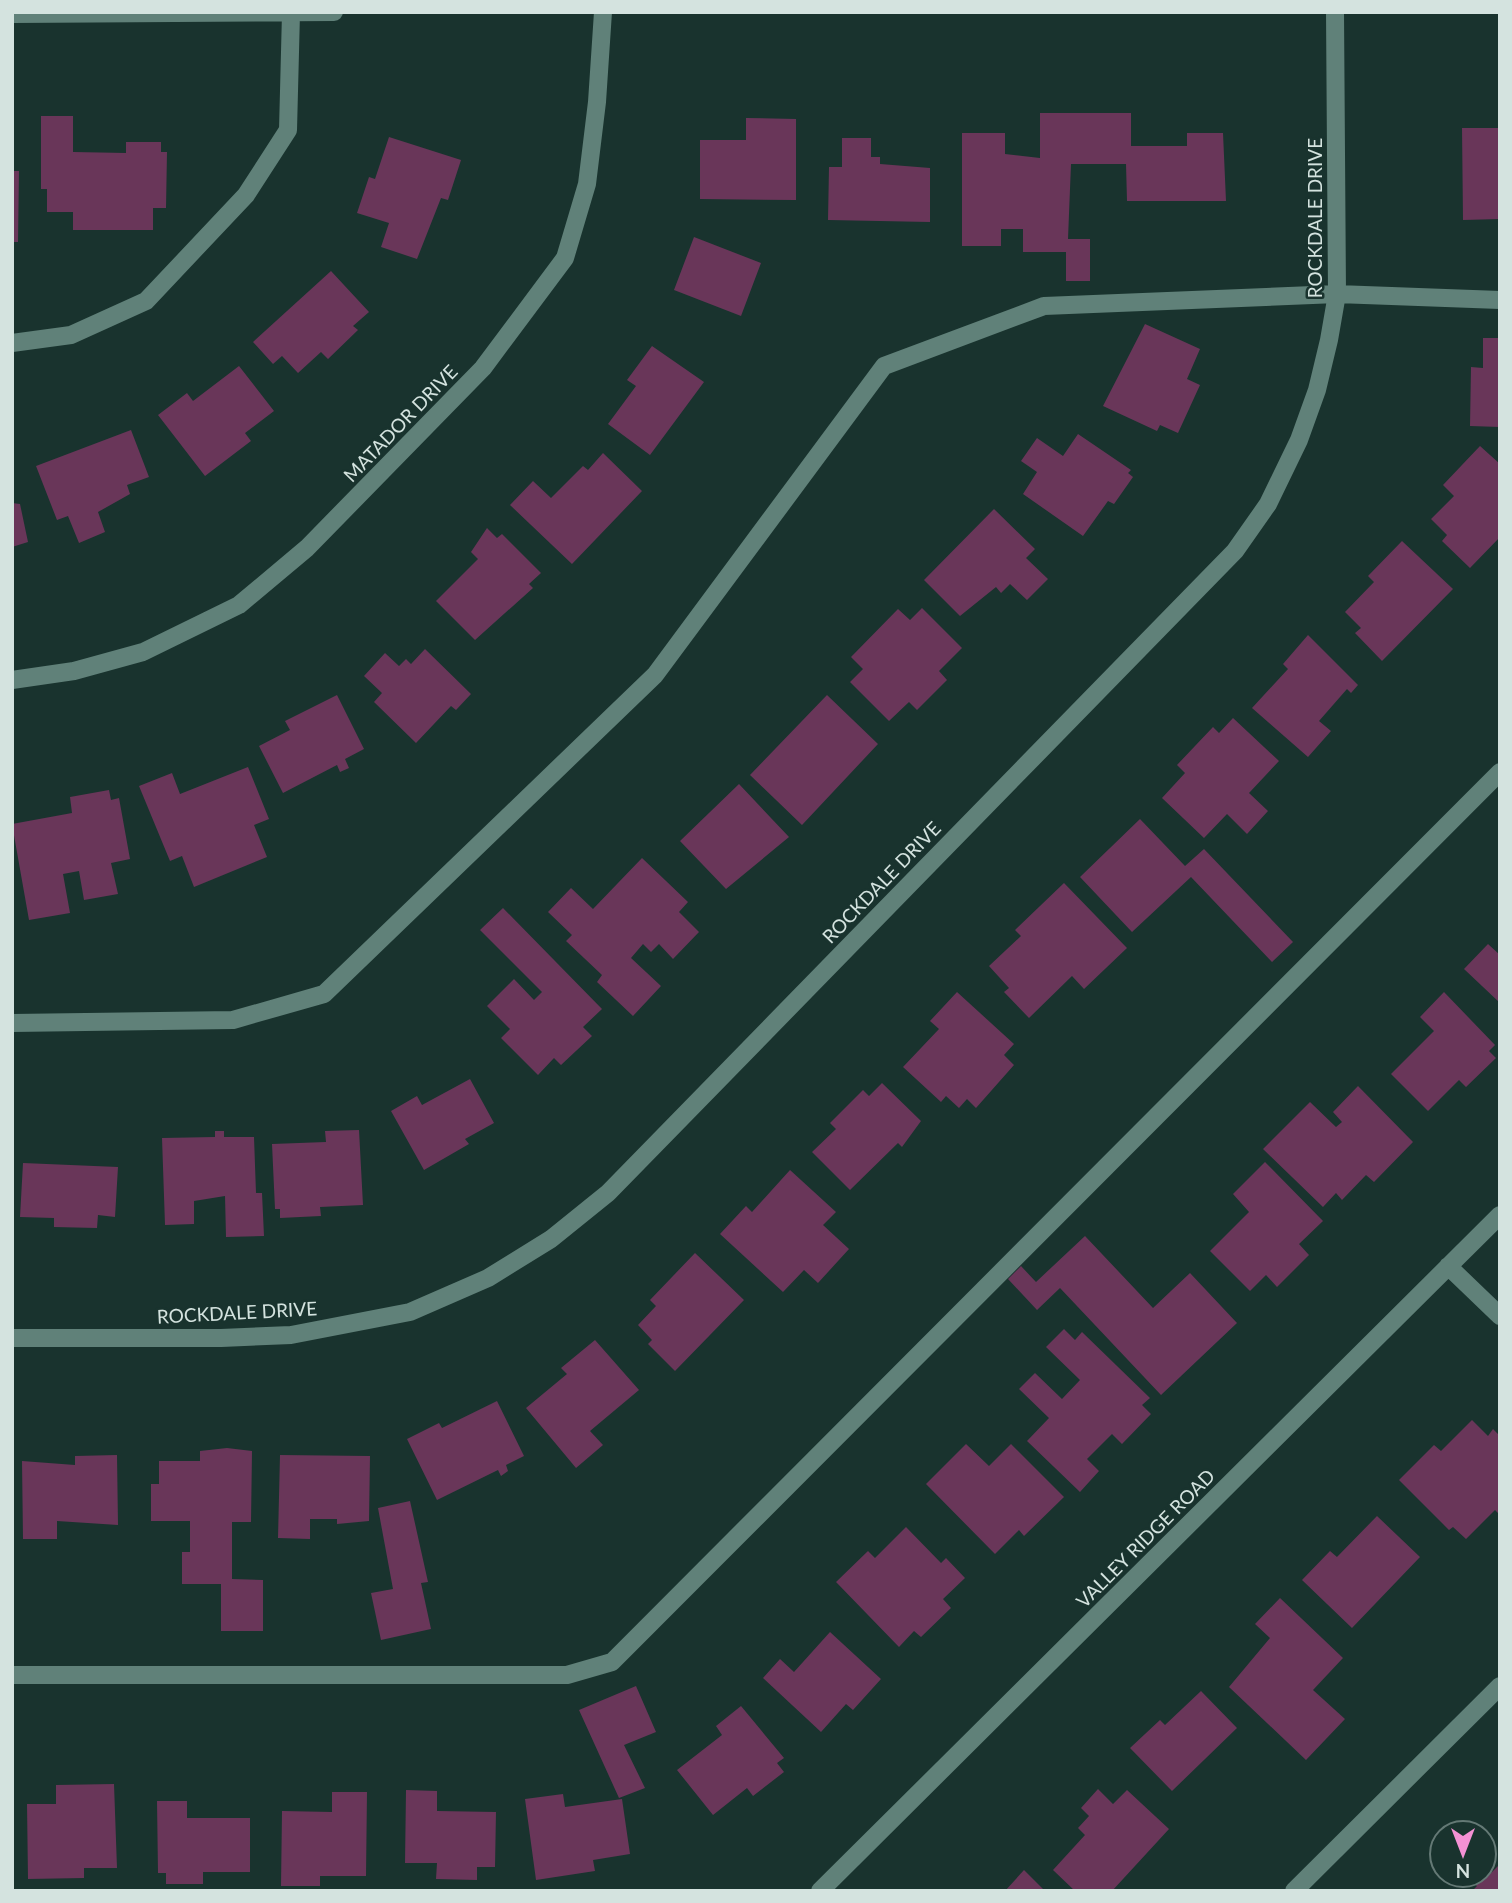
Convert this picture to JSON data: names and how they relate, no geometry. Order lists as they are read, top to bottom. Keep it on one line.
{"streets":{"street":["ROCKDALE DRIVE","MATADOR DRIVE","VALLEY RIDGE ROAD"]},"north":"bottom"}
